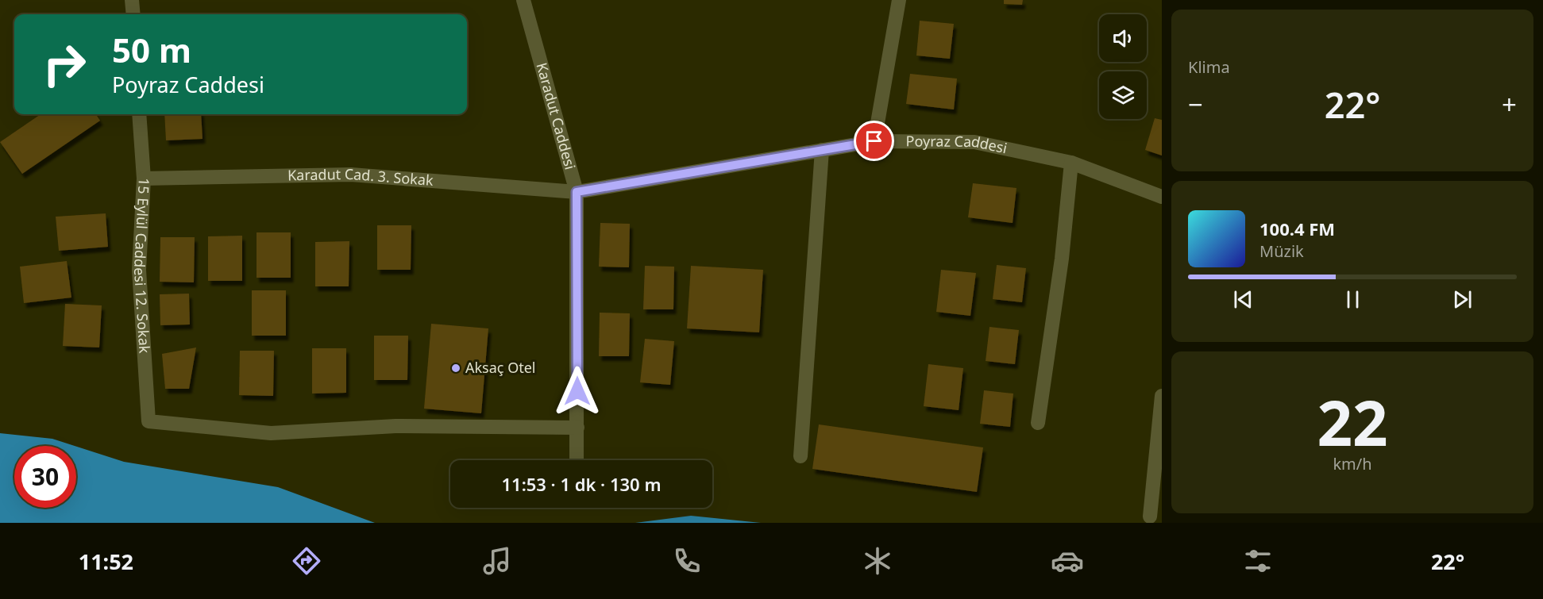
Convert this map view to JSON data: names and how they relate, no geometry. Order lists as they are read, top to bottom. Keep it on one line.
{"streets":{"street":["Karadut Caddesi","Poyraz Caddesi","Karadut Cad. 3. Sokak","15 Eylül Caddesi 12. Sokak"]},"crossings":[["Karadut Caddesi","Poyraz Caddesi"],["Karadut Caddesi","Karadut Cad. 3. Sokak"],["Karadut Caddesi","15 Eylül Caddesi 12. Sokak"],["Poyraz Caddesi","Karadut Cad. 3. Sokak"],["Karadut Cad. 3. Sokak","15 Eylül Caddesi 12. Sokak"]],"places":["Aksaç Otel"],"page":{"tile":["Klima",["22","km/h"]],"turn":["50 m","Poyraz Caddesi"],"heat":["−","22°","+"],"song":["100.4 FM","Müzik"],"limit":"30","trip":"11:53 · 1 dk · 130 m","tabs":["11:52","22°"]}}
